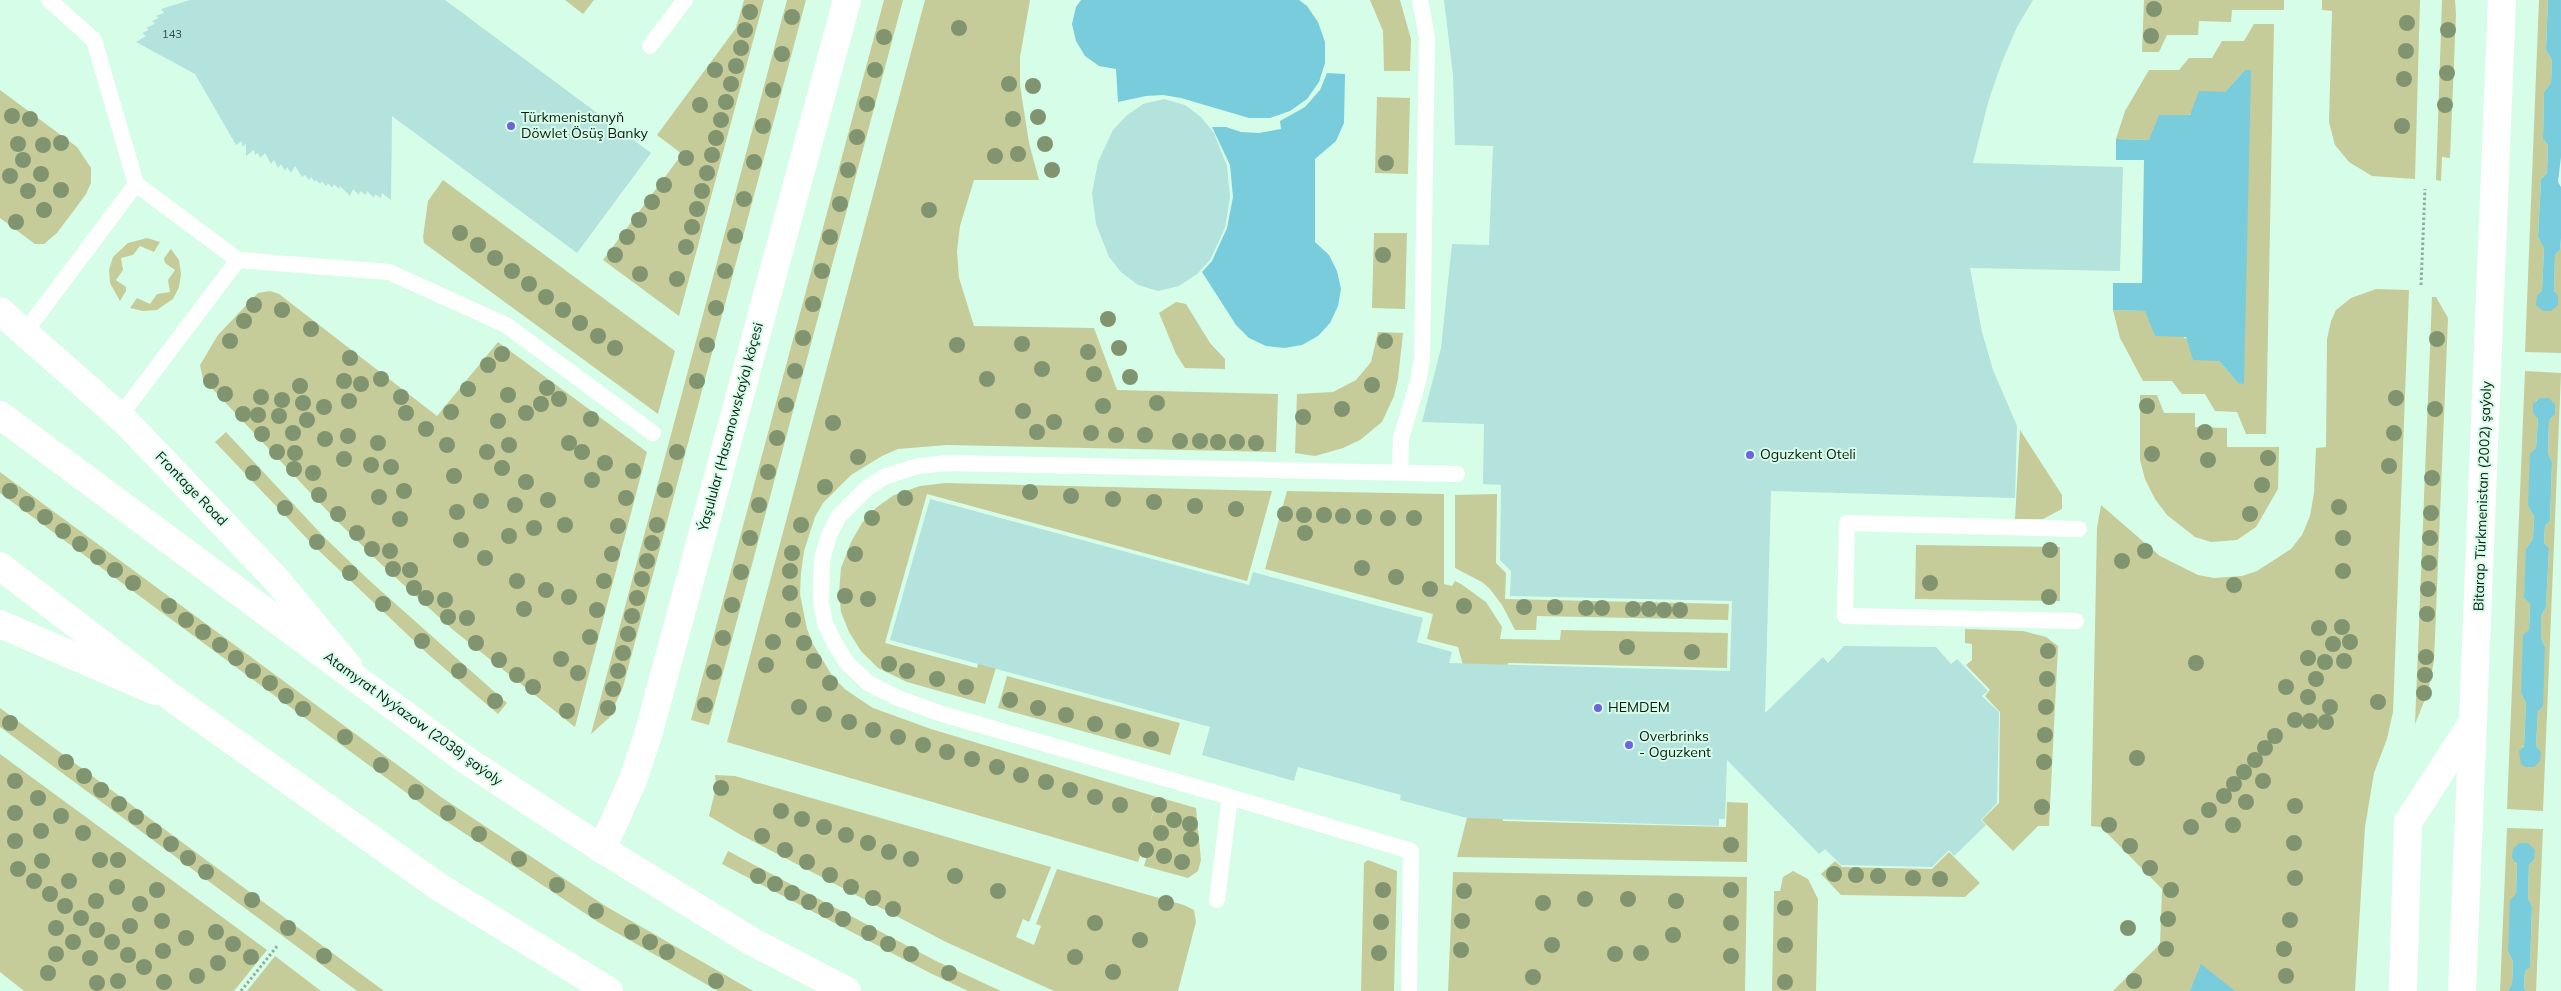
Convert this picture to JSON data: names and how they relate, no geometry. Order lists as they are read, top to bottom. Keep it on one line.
{"streets":{"main road":["Ýaşulular (Hasanowskaýa) köçesi","Frontage Road","Bitarap Türkmenistan (2002) şaýoly","Atamyrat Nyýazow (2038) şaýoly"]},"crossings":[["Ýaşulular (Hasanowskaýa) köçesi","Atamyrat Nyýazow (2038) şaýoly"],["Frontage Road","Atamyrat Nyýazow (2038) şaýoly"]],"places":["Türkmenistanyň Döwlet Ösüş Banky","Oguzkent Oteli","HEMDEM","Overbrinks - Oguzkent"],"house_numbers":["143"]}
